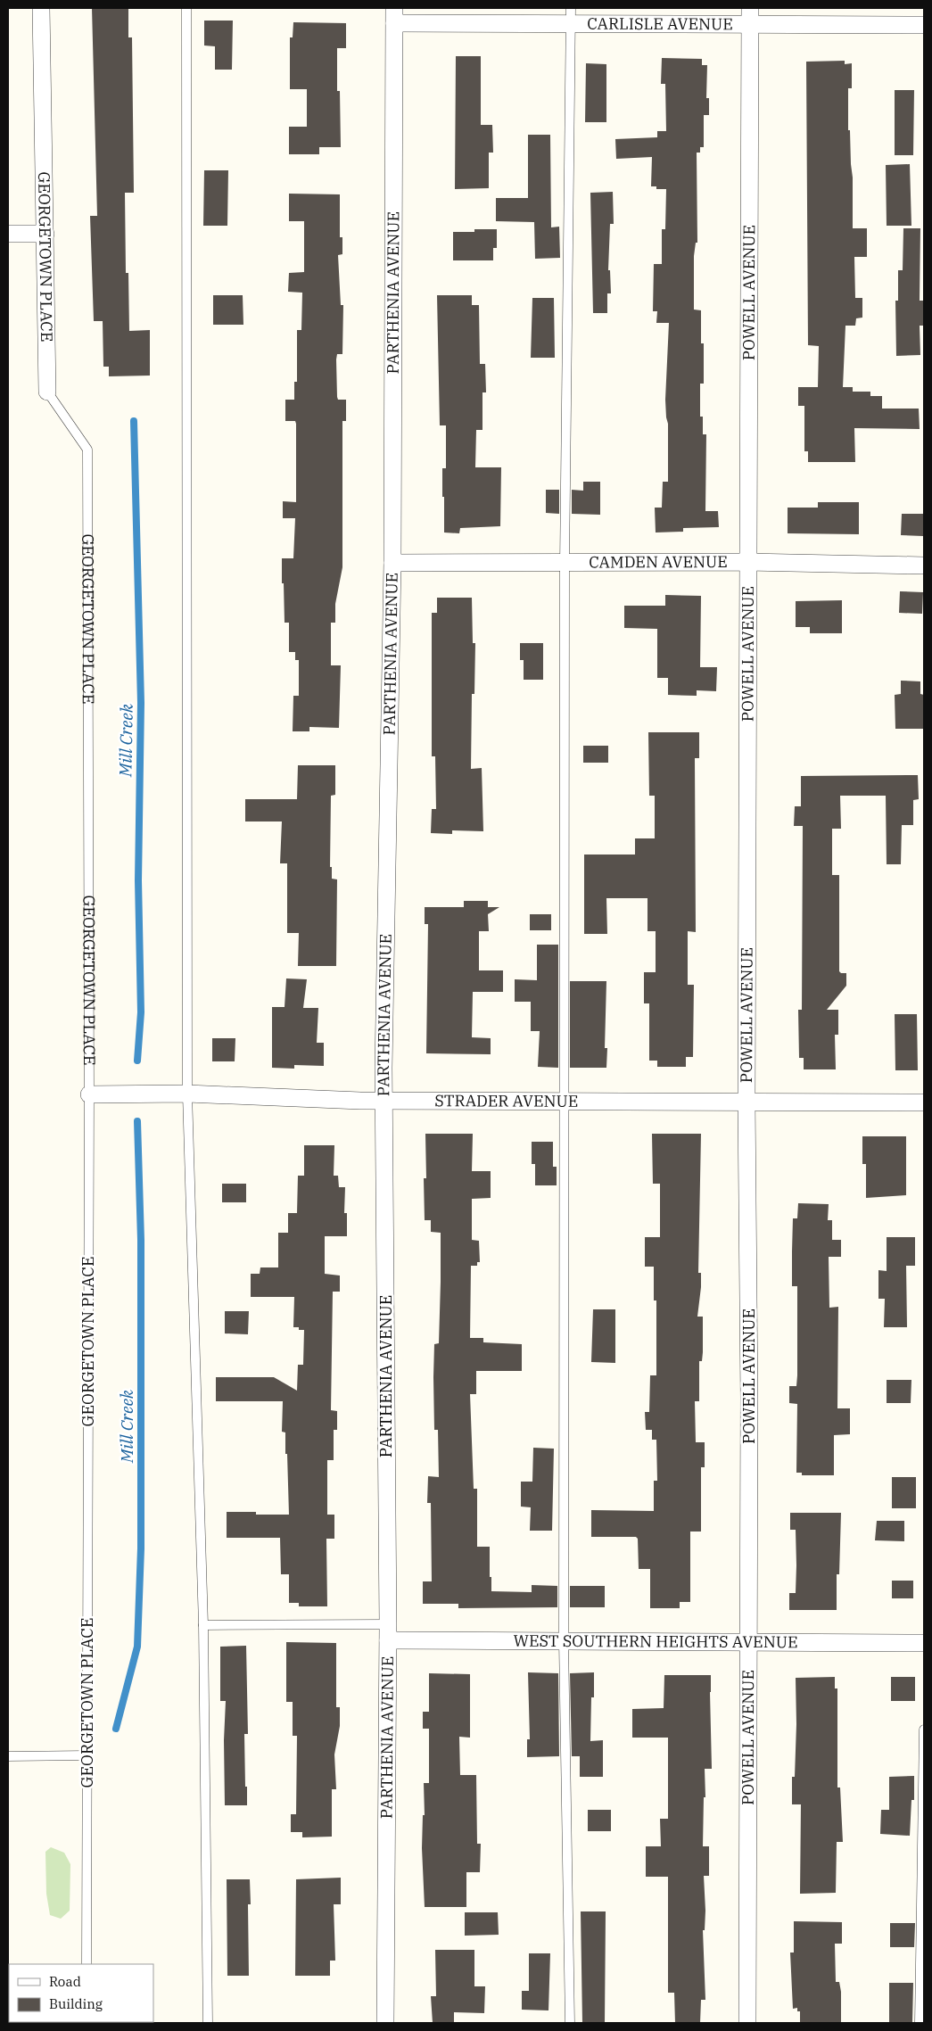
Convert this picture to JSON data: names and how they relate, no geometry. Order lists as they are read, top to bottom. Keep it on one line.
{"streets":{"street":["CARLISLE AVENUE","GEORGETOWN PLACE","PARTHENIA AVENUE","POWELL AVENUE","CAMDEN AVENUE","STRADER AVENUE","WEST SOUTHERN HEIGHTS AVENUE"]},"crossings":[["CARLISLE AVENUE","PARTHENIA AVENUE"],["CARLISLE AVENUE","POWELL AVENUE"],["GEORGETOWN PLACE","STRADER AVENUE"],["PARTHENIA AVENUE","CAMDEN AVENUE"],["PARTHENIA AVENUE","STRADER AVENUE"],["PARTHENIA AVENUE","WEST SOUTHERN HEIGHTS AVENUE"],["POWELL AVENUE","CAMDEN AVENUE"],["POWELL AVENUE","STRADER AVENUE"],["POWELL AVENUE","WEST SOUTHERN HEIGHTS AVENUE"]],"water":["Mill Creek"],"legend":["Road","Building"]}
